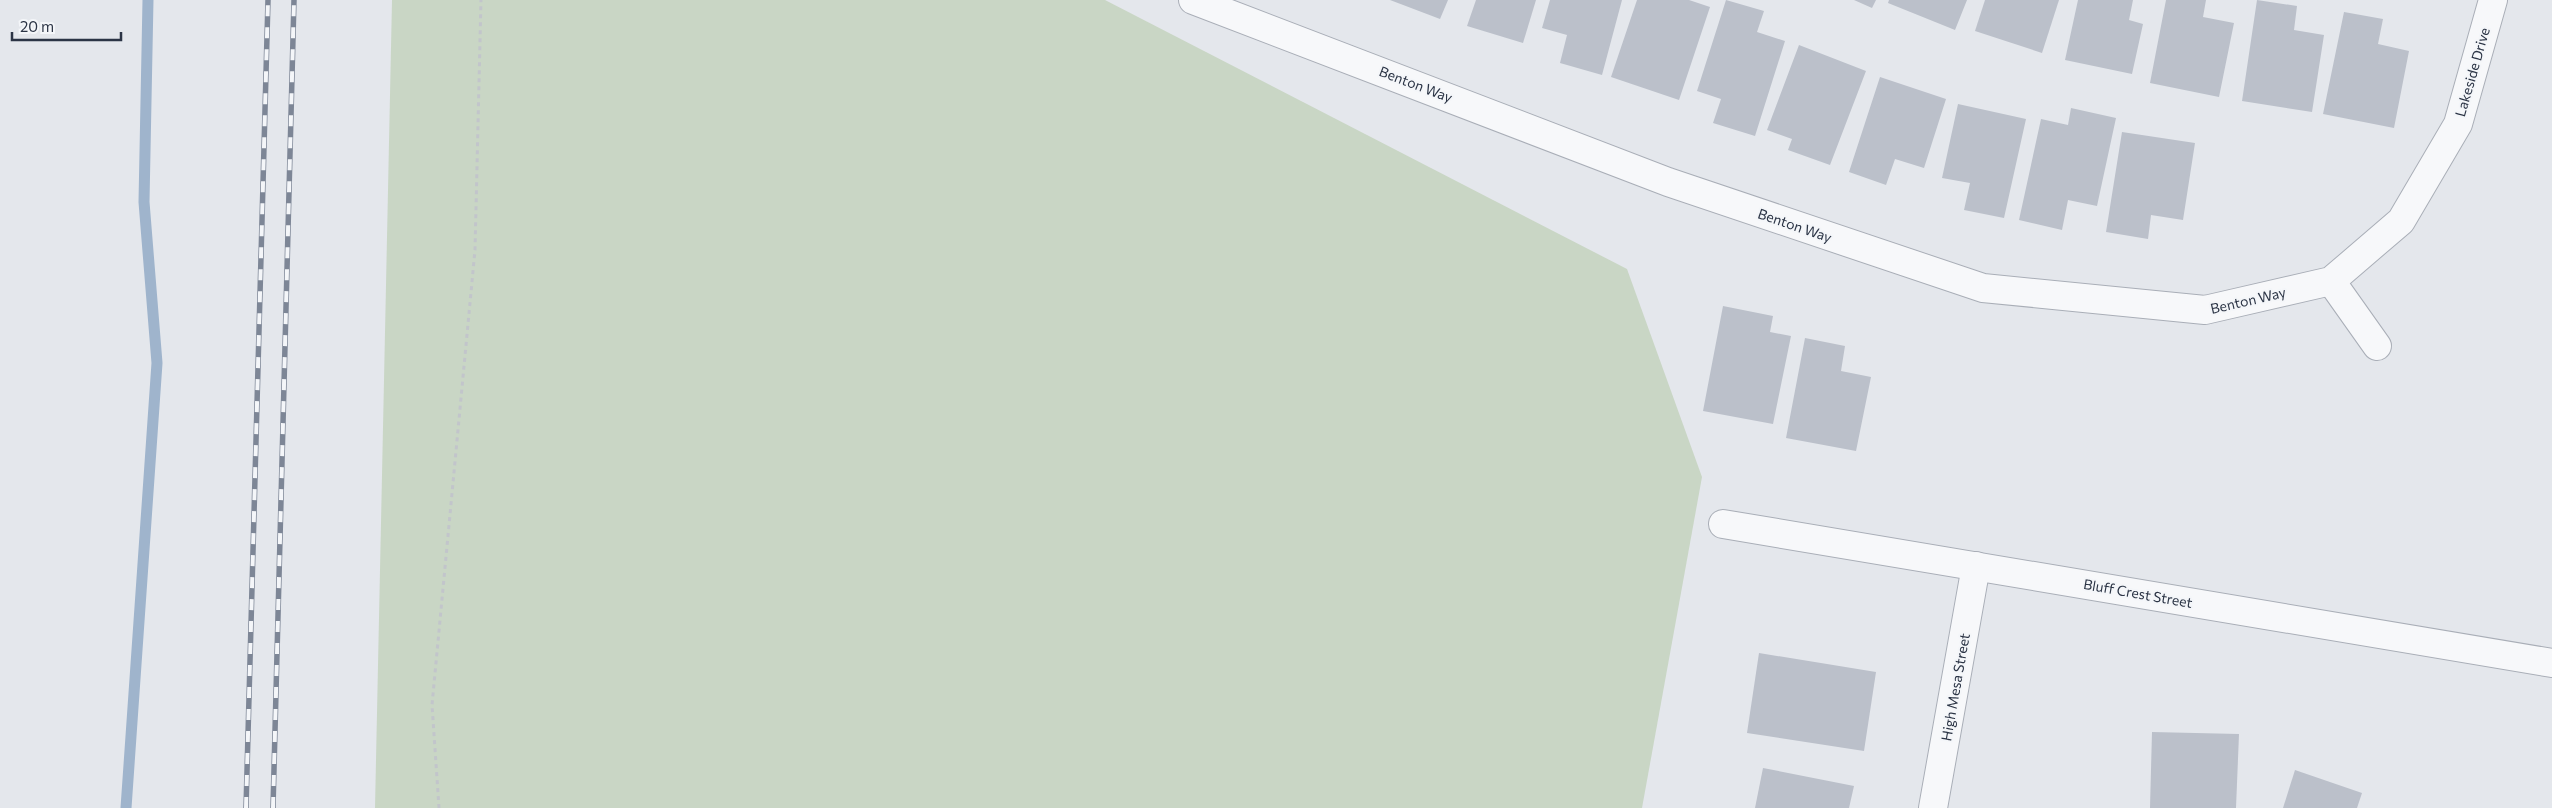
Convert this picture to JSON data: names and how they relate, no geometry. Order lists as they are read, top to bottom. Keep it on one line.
{"streets":{"street":["Lakeside Drive","Benton Way","Bluff Crest Street","High Mesa Street"]},"crossings":[["Lakeside Drive","Benton Way"],["Bluff Crest Street","High Mesa Street"]],"scale_bar":"20 m"}
